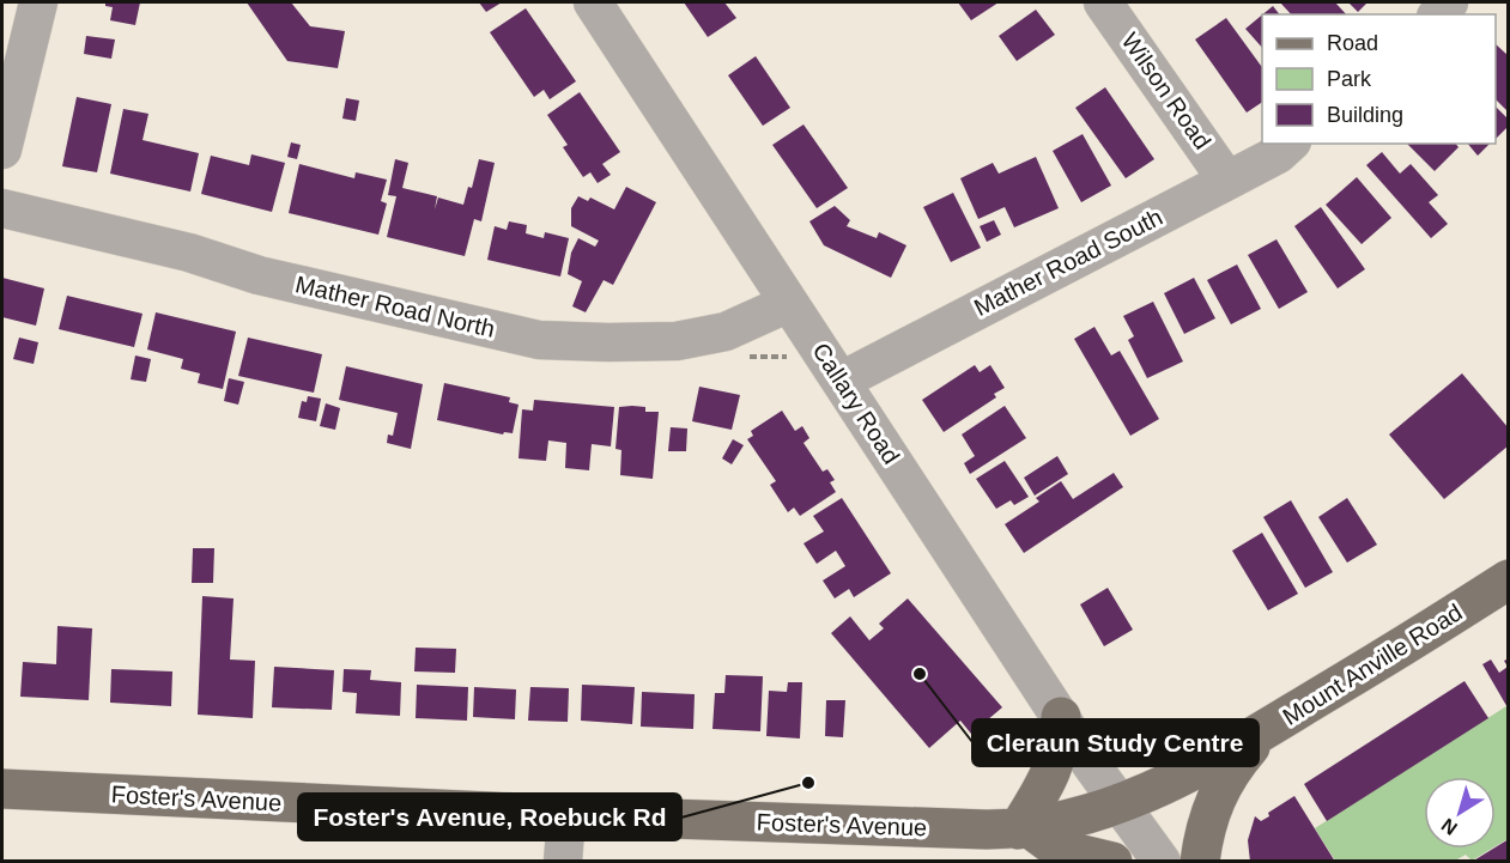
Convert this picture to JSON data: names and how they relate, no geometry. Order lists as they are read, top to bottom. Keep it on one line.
{"streets":{"main road":["Mount Anville Road","Foster's Avenue"],"street":["Wilson Road","Mather Road South","Mather Road North","Callary Road"]},"crossings":[["Wilson Road","Mather Road South"],["Mather Road South","Callary Road"],["Mather Road North","Callary Road"],["Callary Road","Mount Anville Road"],["Callary Road","Foster's Avenue"],["Mount Anville Road","Foster's Avenue"]],"places":["Cleraun Study Centre","Foster's Avenue, Roebuck Rd"],"legend":["Road","Park","Building"],"north":"bottom left"}
